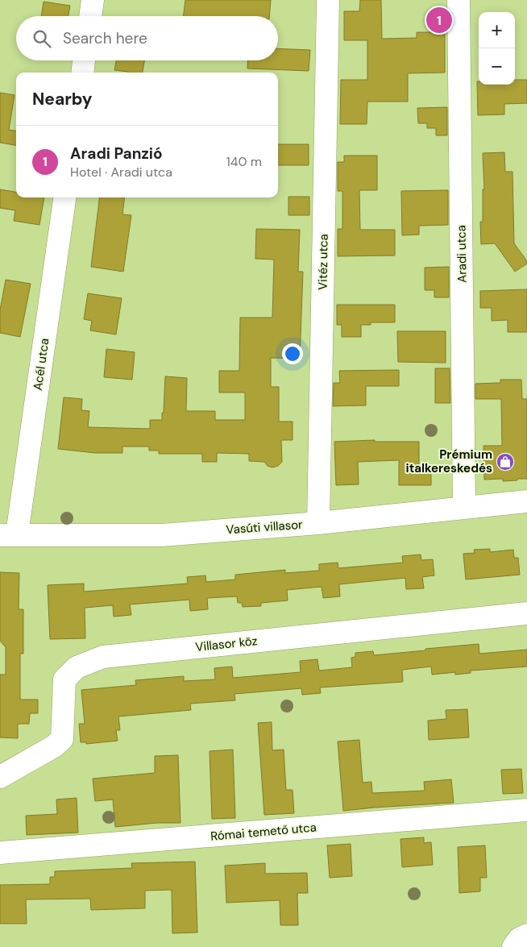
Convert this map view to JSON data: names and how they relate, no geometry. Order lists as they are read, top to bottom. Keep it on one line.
{"streets":{"street":["Aradi utca","Vitéz utca","Acél utca","Vasúti villasor","Villasor köz","Római temető utca"]},"crossings":[["Aradi utca","Vasúti villasor"],["Vitéz utca","Vasúti villasor"],["Acél utca","Vasúti villasor"]],"places":{"shop":["Prémium italkereskedés"]},"page":{"pins":"1","map_buttons":["+","−"],"search":"Search here","heading":"Nearby","list":[{"mark":"1","name":"Aradi Panzió","note":"Hotel · Aradi utca","value":"140 m"}]}}
